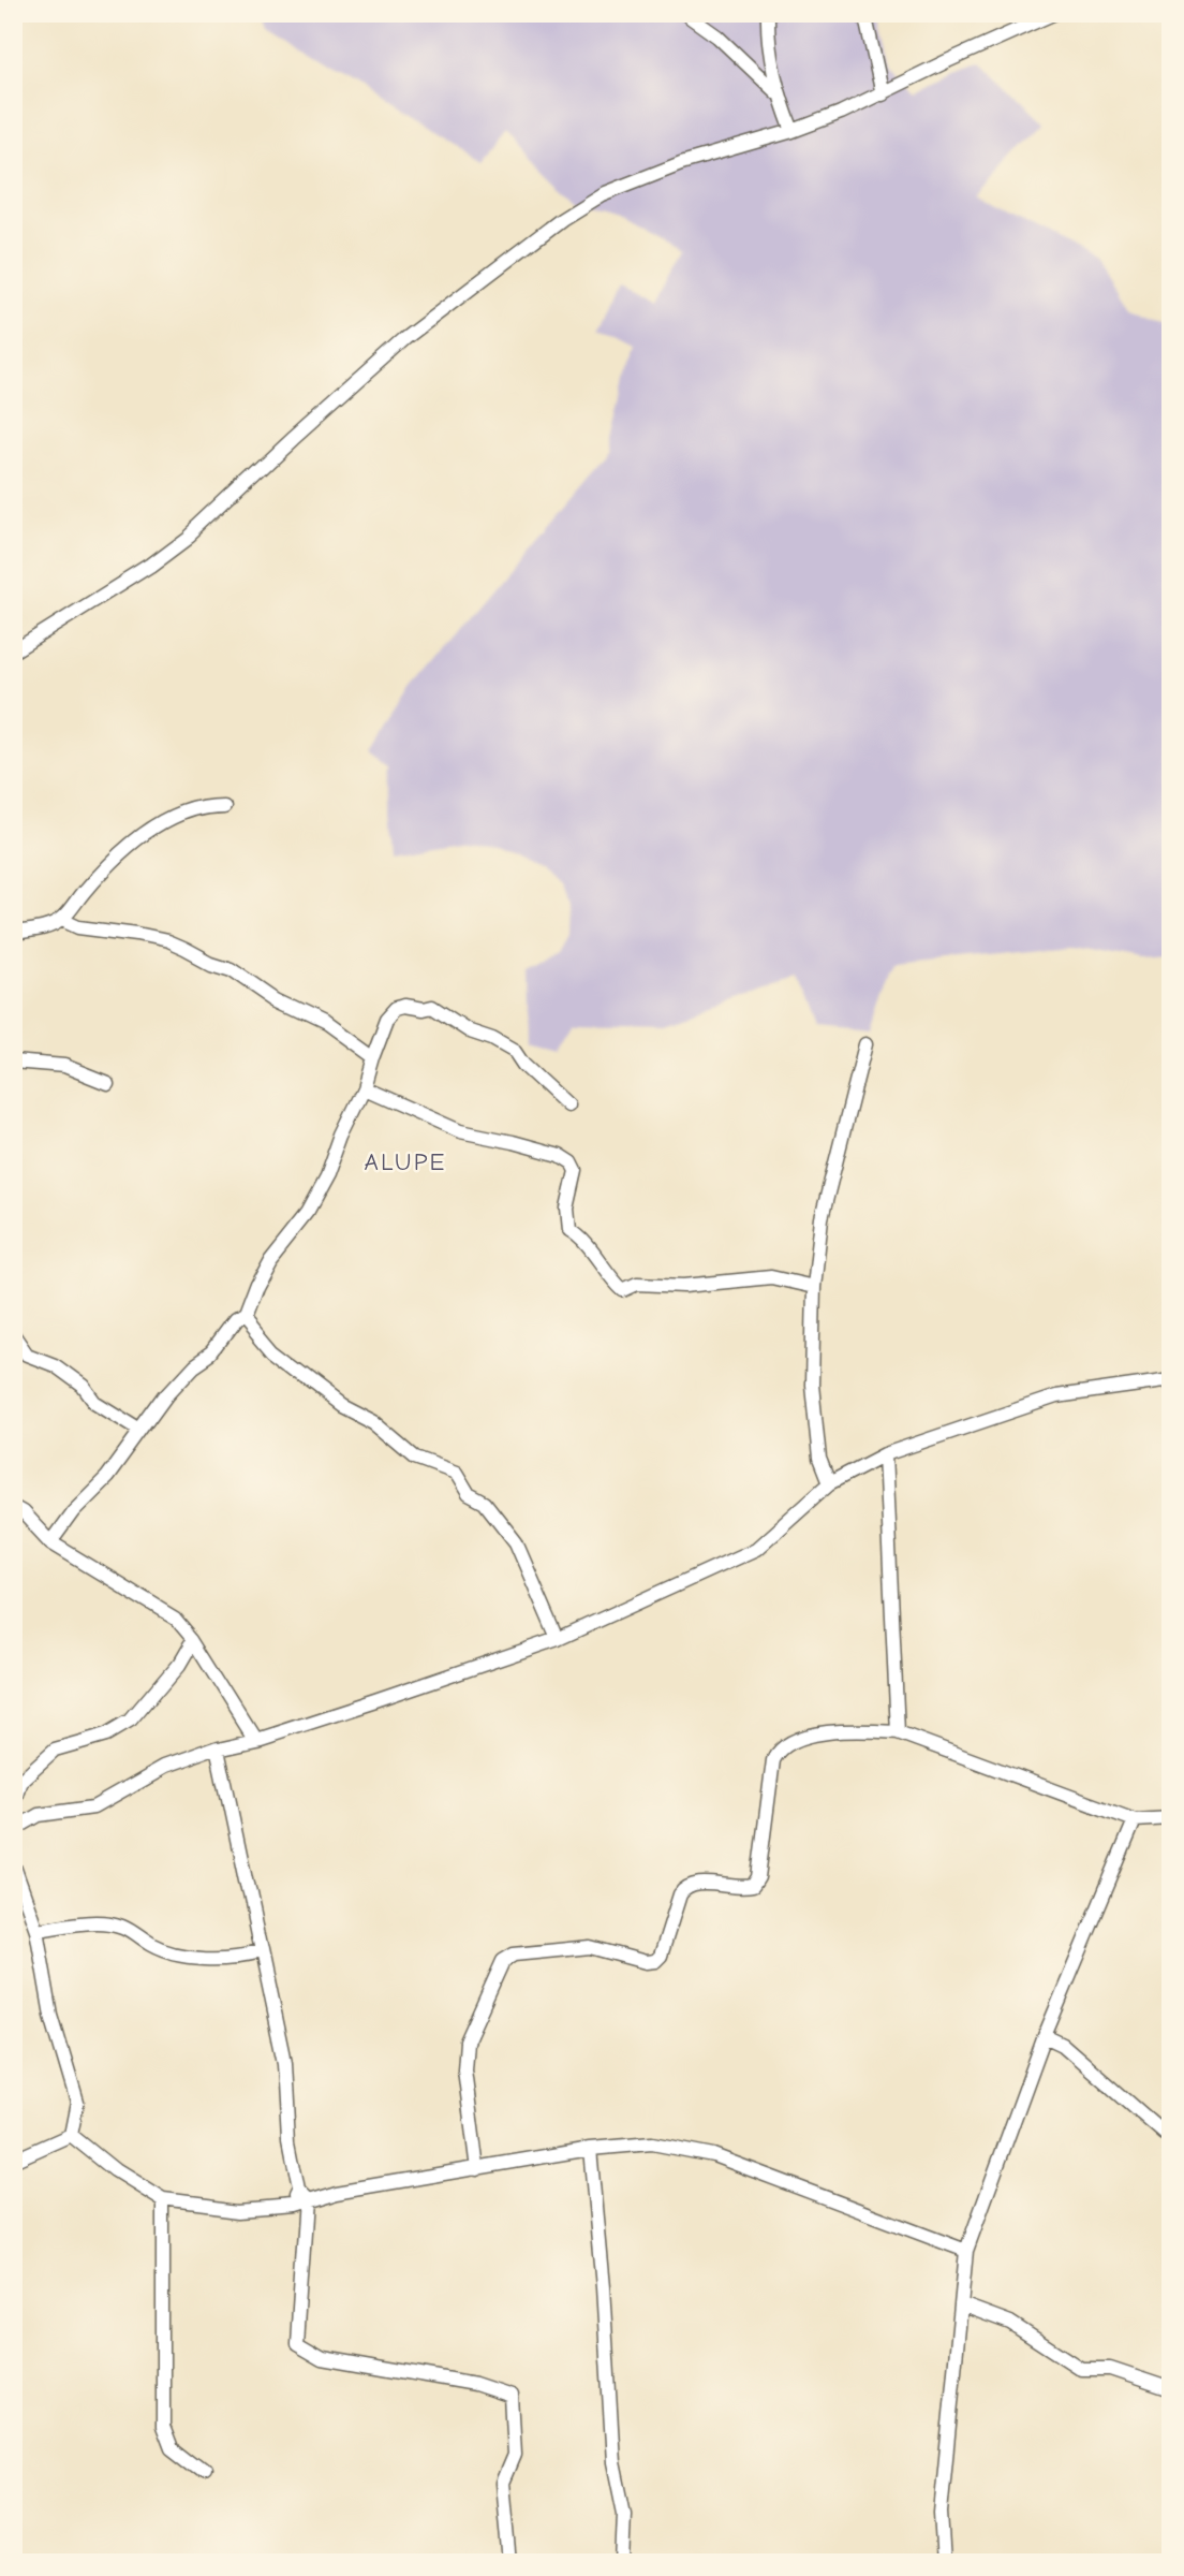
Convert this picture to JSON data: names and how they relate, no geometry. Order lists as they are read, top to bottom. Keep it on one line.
{"districts":["ALUPE"]}
